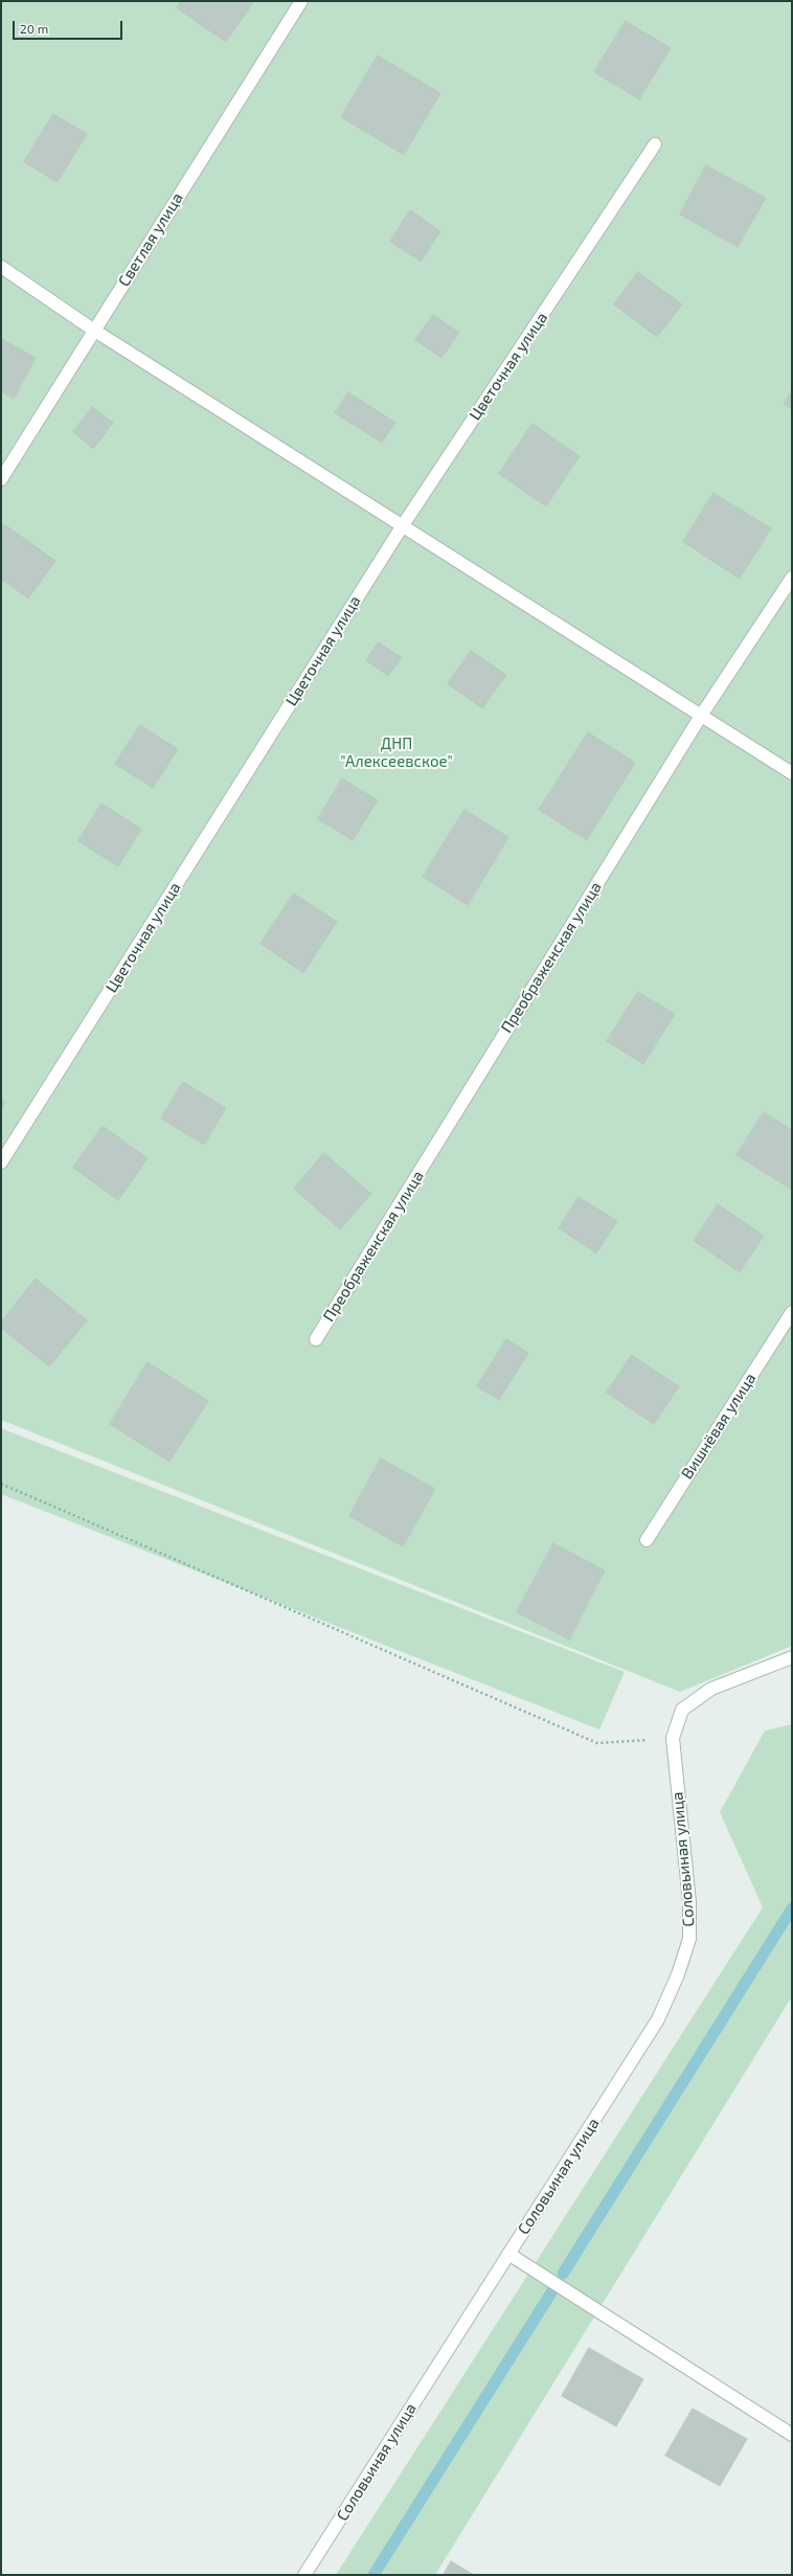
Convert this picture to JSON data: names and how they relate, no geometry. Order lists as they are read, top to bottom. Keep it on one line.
{"streets":{"street":["Светлая улица","Цветочная улица","Преображенская улица","Вишнёвая улица","Соловьиная улица"]},"parks":["ДНП \"Алексеевское\""],"scale_bar":"20 m"}
